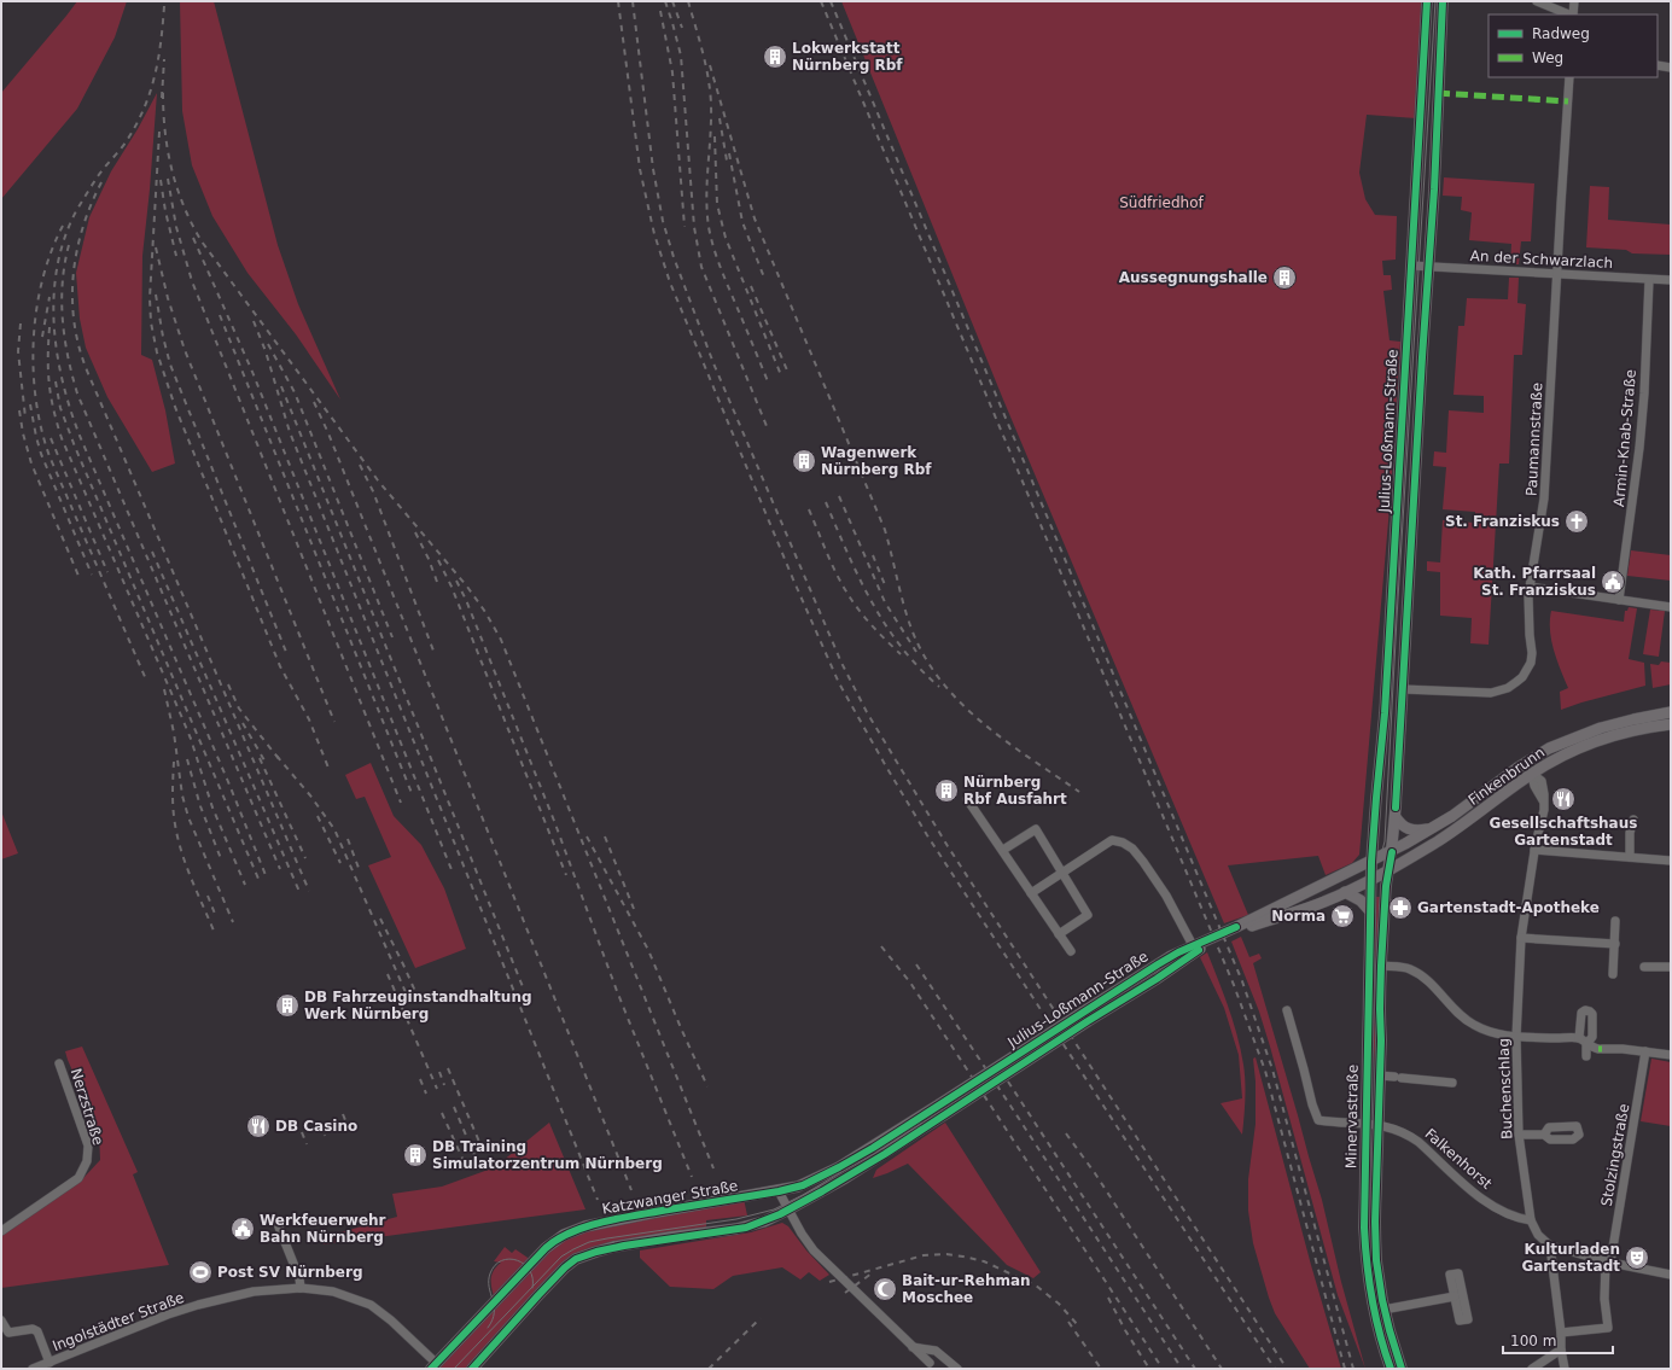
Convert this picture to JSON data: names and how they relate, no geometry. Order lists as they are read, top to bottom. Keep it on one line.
{"streets":{"main road":["Julius-Loßmann-Straße","Finkenbrunn","Minervastraße","Katzwanger Straße"],"street":["An der Schwarzlach","Armin-Knab-Straße","Paumannstraße","Buchenschlag","Nerzstraße","Stolzingstraße","Falkenhorst","Ingolstädter Straße"]},"crossings":[["An der Schwarzlach","Julius-Loßmann-Straße"],["An der Schwarzlach","Armin-Knab-Straße"],["An der Schwarzlach","Paumannstraße"],["Julius-Loßmann-Straße","Paumannstraße"],["Julius-Loßmann-Straße","Finkenbrunn"],["Julius-Loßmann-Straße","Minervastraße"],["Julius-Loßmann-Straße","Katzwanger Straße"],["Finkenbrunn","Buchenschlag"],["Finkenbrunn","Minervastraße"],["Buchenschlag","Falkenhorst"],["Minervastraße","Falkenhorst"],["Katzwanger Straße","Ingolstädter Straße"]],"parks":["Südfriedhof"],"places":{"building":["Lokwerkstatt Nürnberg Rbf","Aussegnungshalle","Wagenwerk Nürnberg Rbf","Nürnberg Rbf Ausfahrt","DB Fahrzeuginstandhaltung Werk Nürnberg","DB Training Simulatorzentrum Nürnberg"],"church":["St. Franziskus"],"public building":["Kath. Pfarrsaal St. Franziskus","Werkfeuerwehr Bahn Nürnberg"],"restaurant":["Gesellschaftshaus Gartenstadt","DB Casino"],"pharmacy":["Gartenstadt-Apotheke"],"supermarket":["Norma"],"theatre":["Kulturladen Gartenstadt"],"sports":["Post SV Nürnberg"],"mosque":["Bait-ur-Rehman Moschee"]},"legend":["Radweg","Weg"],"scale_bar":"100 m"}
